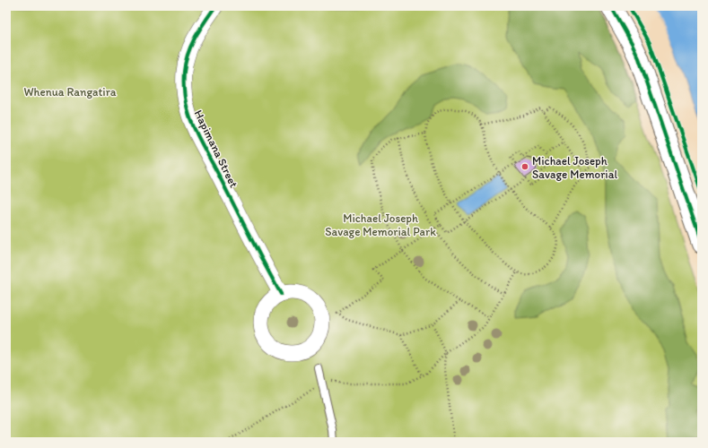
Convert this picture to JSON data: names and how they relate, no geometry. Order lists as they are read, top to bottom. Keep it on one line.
{"streets":{"street":["Hapimana Street"]},"parks":["Whenua Rangatira","Michael Joseph Savage Memorial Park"],"places":["Michael Joseph Savage Memorial"]}
